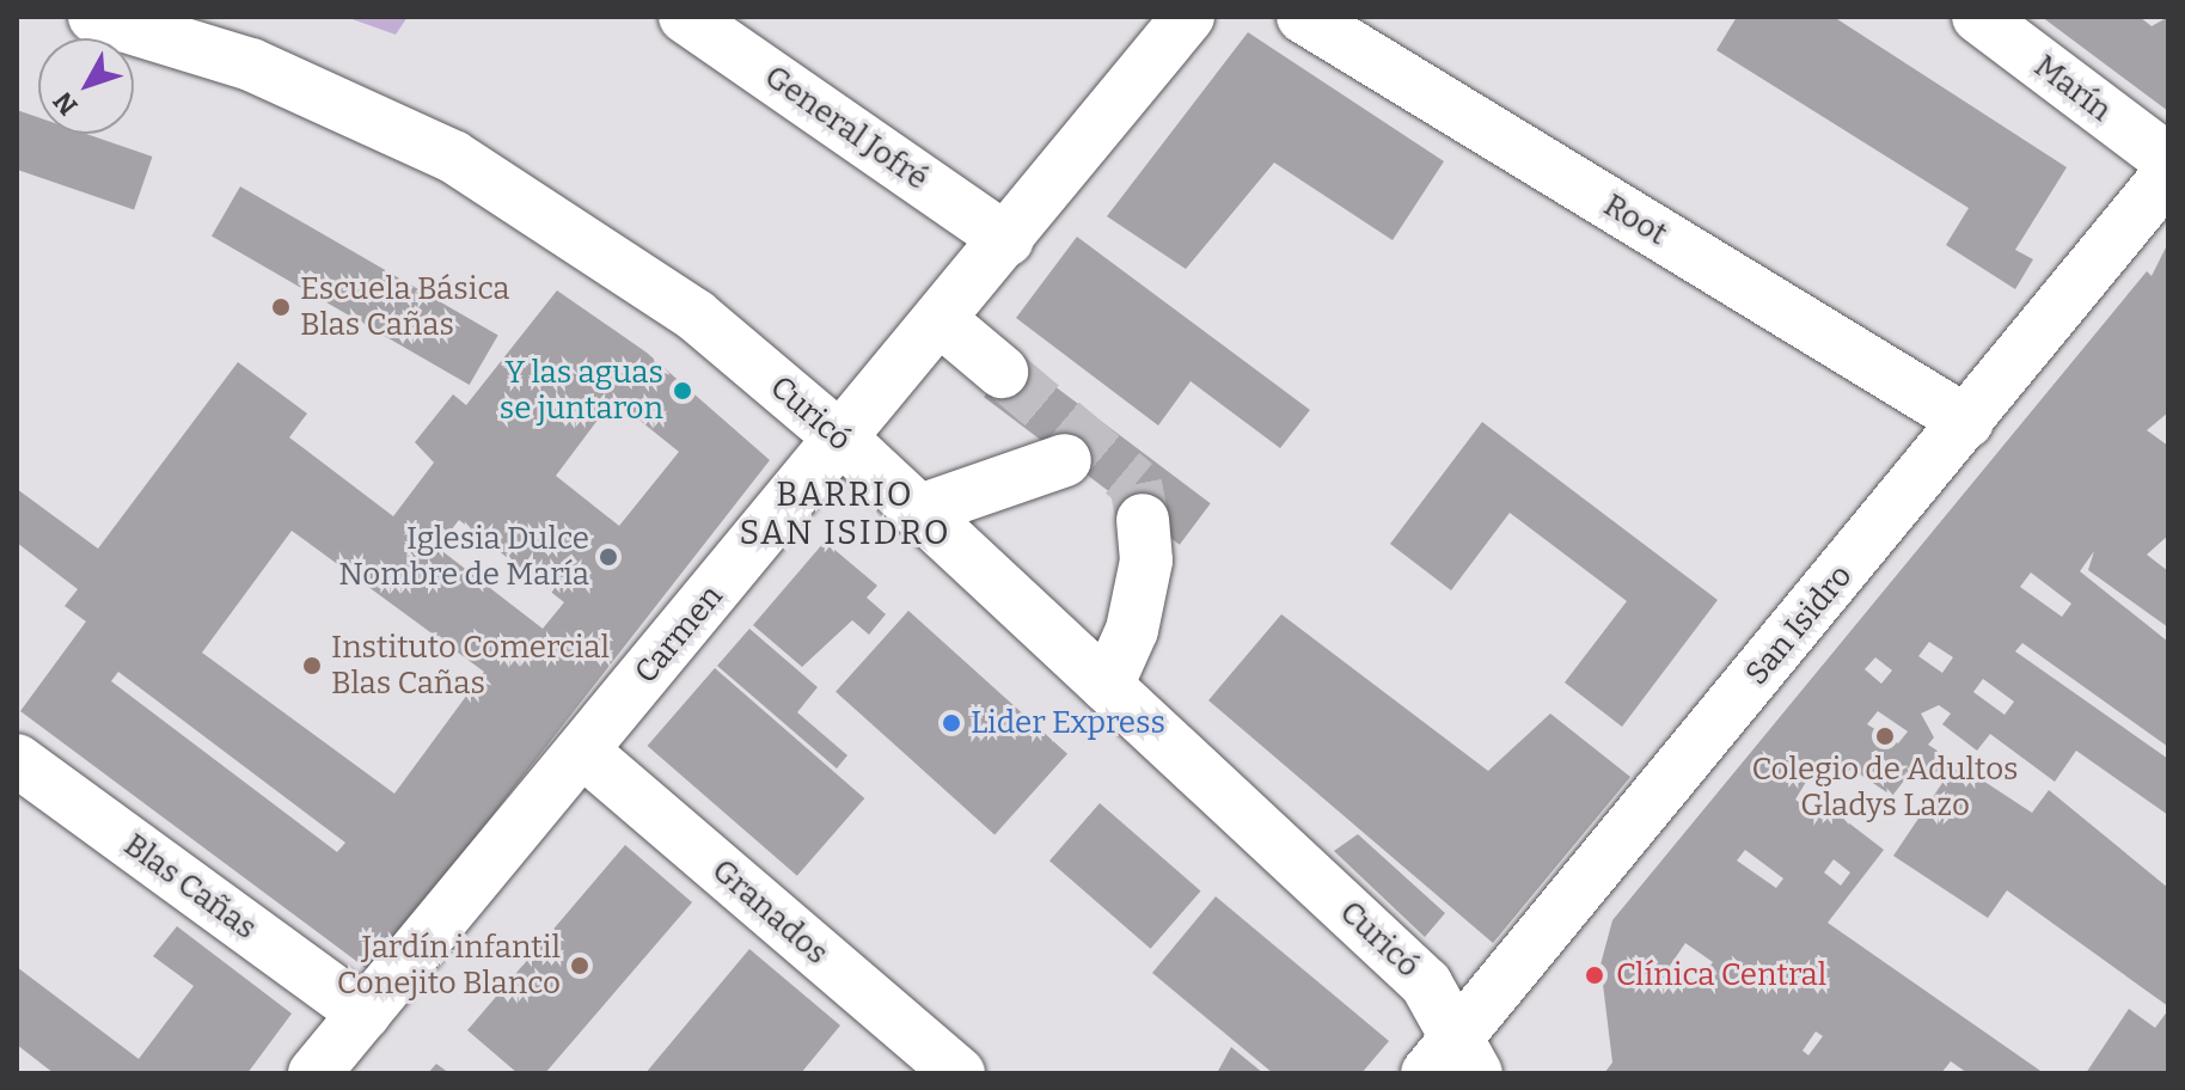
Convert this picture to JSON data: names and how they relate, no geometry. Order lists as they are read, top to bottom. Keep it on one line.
{"streets":{"street":["Marín","General Jofré","Root","Curicó","San Isidro","Carmen","Blas Cañas","Granados"]},"crossings":[["General Jofré","Carmen"],["Root","San Isidro"],["Curicó","San Isidro"],["Curicó","Carmen"],["Carmen","Blas Cañas"],["Carmen","Granados"]],"districts":["BARRIO SAN ISIDRO"],"places":["Escuela Básica Blas Cañas","Y las aguas se juntaron","Iglesia Dulce Nombre de María","Instituto Comercial Blas Cañas","Lider Express","Colegio de Adultos Gladys Lazo","Jardín infantil Conejito Blanco","Clínica Central"],"north":"bottom left"}
